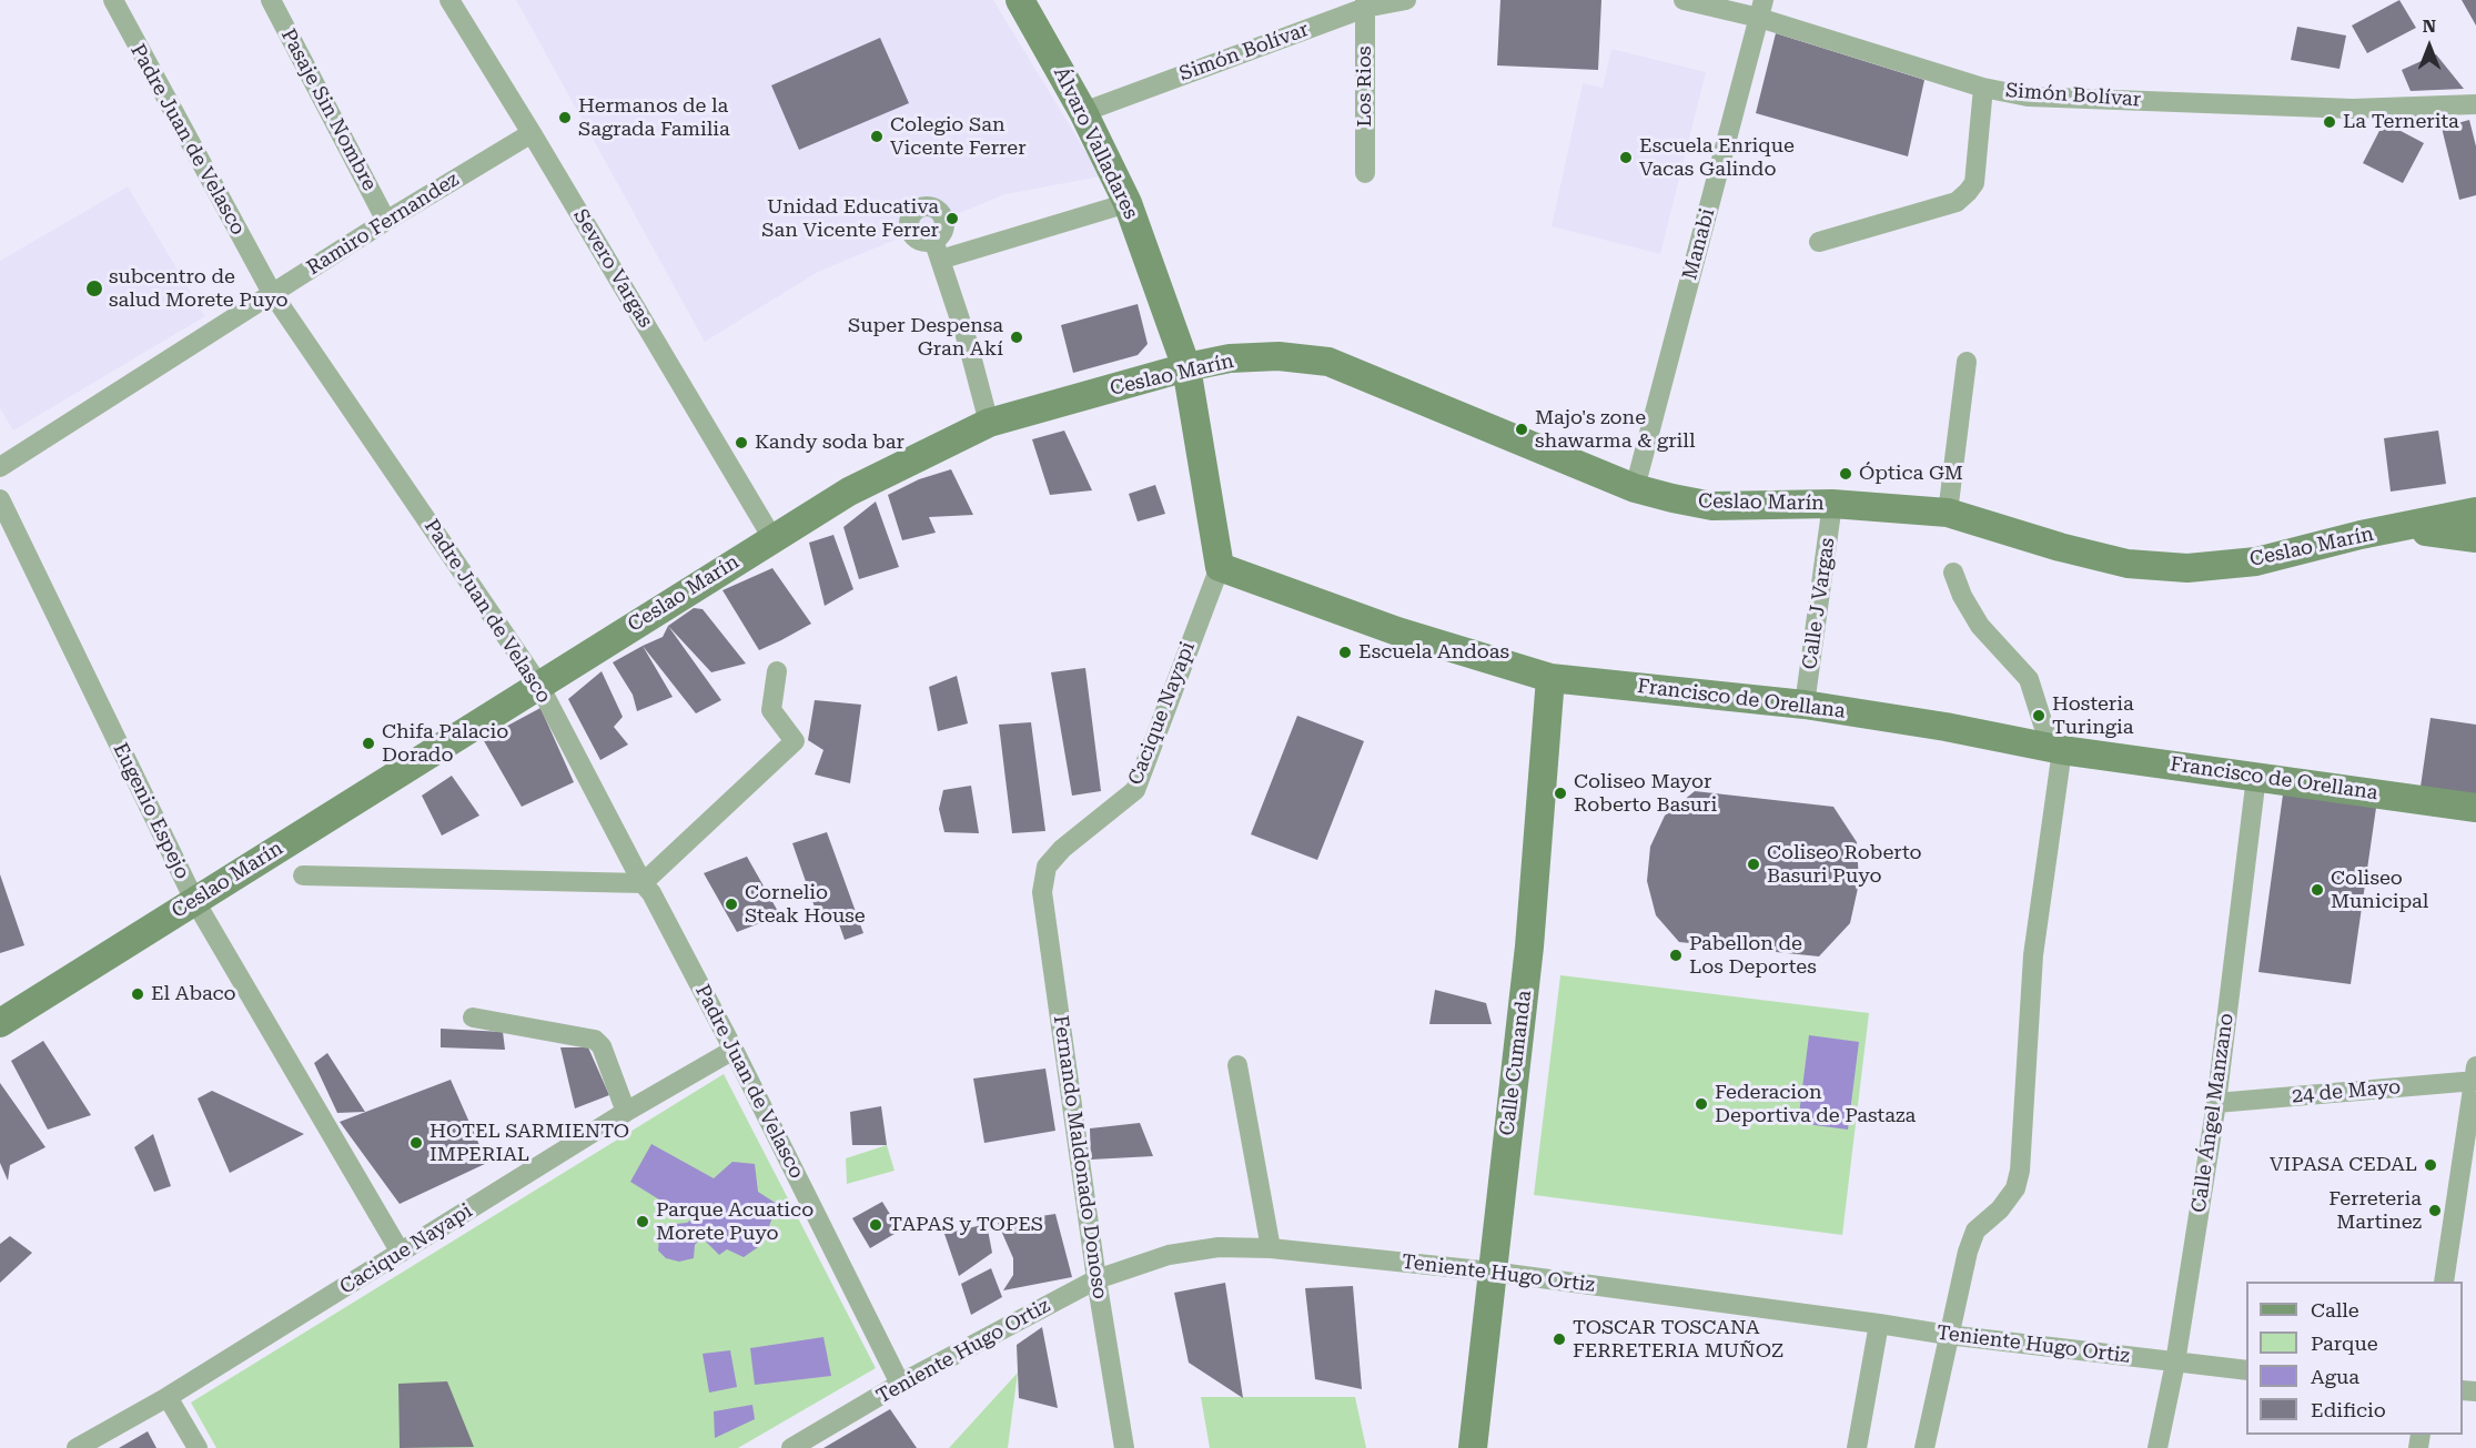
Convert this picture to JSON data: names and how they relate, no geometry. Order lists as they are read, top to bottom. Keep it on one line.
{"streets":{"main road":["Álvaro Valladares","Ceslao Marín","Francisco de Orellana","Calle Cumanda"],"street":["Simón Bolívar","Los Rios","Pasaje Sin Nombre","Padre Juan de Velasco","Ramiro Fernandez","Manabi","Severo Vargas","Calle J Vargas","Cacique Nayapi","Eugenio Espejo","24 de Mayo","Calle Ángel Manzano","Fernando Maldonado Donoso","Teniente Hugo Ortiz"]},"crossings":[["Simón Bolívar","Los Rios"],["Simón Bolívar","Álvaro Valladares"],["Simón Bolívar","Manabi"],["Pasaje Sin Nombre","Ramiro Fernandez"],["Padre Juan de Velasco","Ramiro Fernandez"],["Padre Juan de Velasco","Ceslao Marín"],["Padre Juan de Velasco","Cacique Nayapi"],["Padre Juan de Velasco","Teniente Hugo Ortiz"],["Álvaro Valladares","Ceslao Marín"],["Ramiro Fernandez","Severo Vargas"],["Manabi","Ceslao Marín"],["Severo Vargas","Ceslao Marín"],["Ceslao Marín","Calle J Vargas"],["Ceslao Marín","Eugenio Espejo"],["Calle J Vargas","Francisco de Orellana"],["Francisco de Orellana","Cacique Nayapi"],["Francisco de Orellana","Calle Cumanda"],["Francisco de Orellana","Calle Ángel Manzano"],["Cacique Nayapi","Eugenio Espejo"],["Cacique Nayapi","Fernando Maldonado Donoso"],["Calle Cumanda","Teniente Hugo Ortiz"],["24 de Mayo","Calle Ángel Manzano"],["Calle Ángel Manzano","Teniente Hugo Ortiz"],["Fernando Maldonado Donoso","Teniente Hugo Ortiz"]],"places":["Hermanos de la Sagrada Familia","La Ternerita","Colegio San Vicente Ferrer","Escuela Enrique Vacas Galindo","Unidad Educativa San Vicente Ferrer","subcentro de salud Morete Puyo","Super Despensa Gran Akí","Majo's zone shawarma & grill","Kandy soda bar","Óptica GM","Escuela Andoas","Hosteria Turingia","Chifa Palacio Dorado","Coliseo Mayor Roberto Basuri","Coliseo Roberto Basuri Puyo","Coliseo Municipal","Cornelio Steak House","Pabellon de Los Deportes","El Abaco","Federacion Deportiva de Pastaza","HOTEL SARMIENTO IMPERIAL","VIPASA CEDAL","Ferreteria Martinez","Parque Acuatico Morete Puyo","TAPAS y TOPES","TOSCAR TOSCANA FERRETERIA MUÑOZ"],"legend":["Calle","Parque","Agua","Edificio"],"north":"top"}
